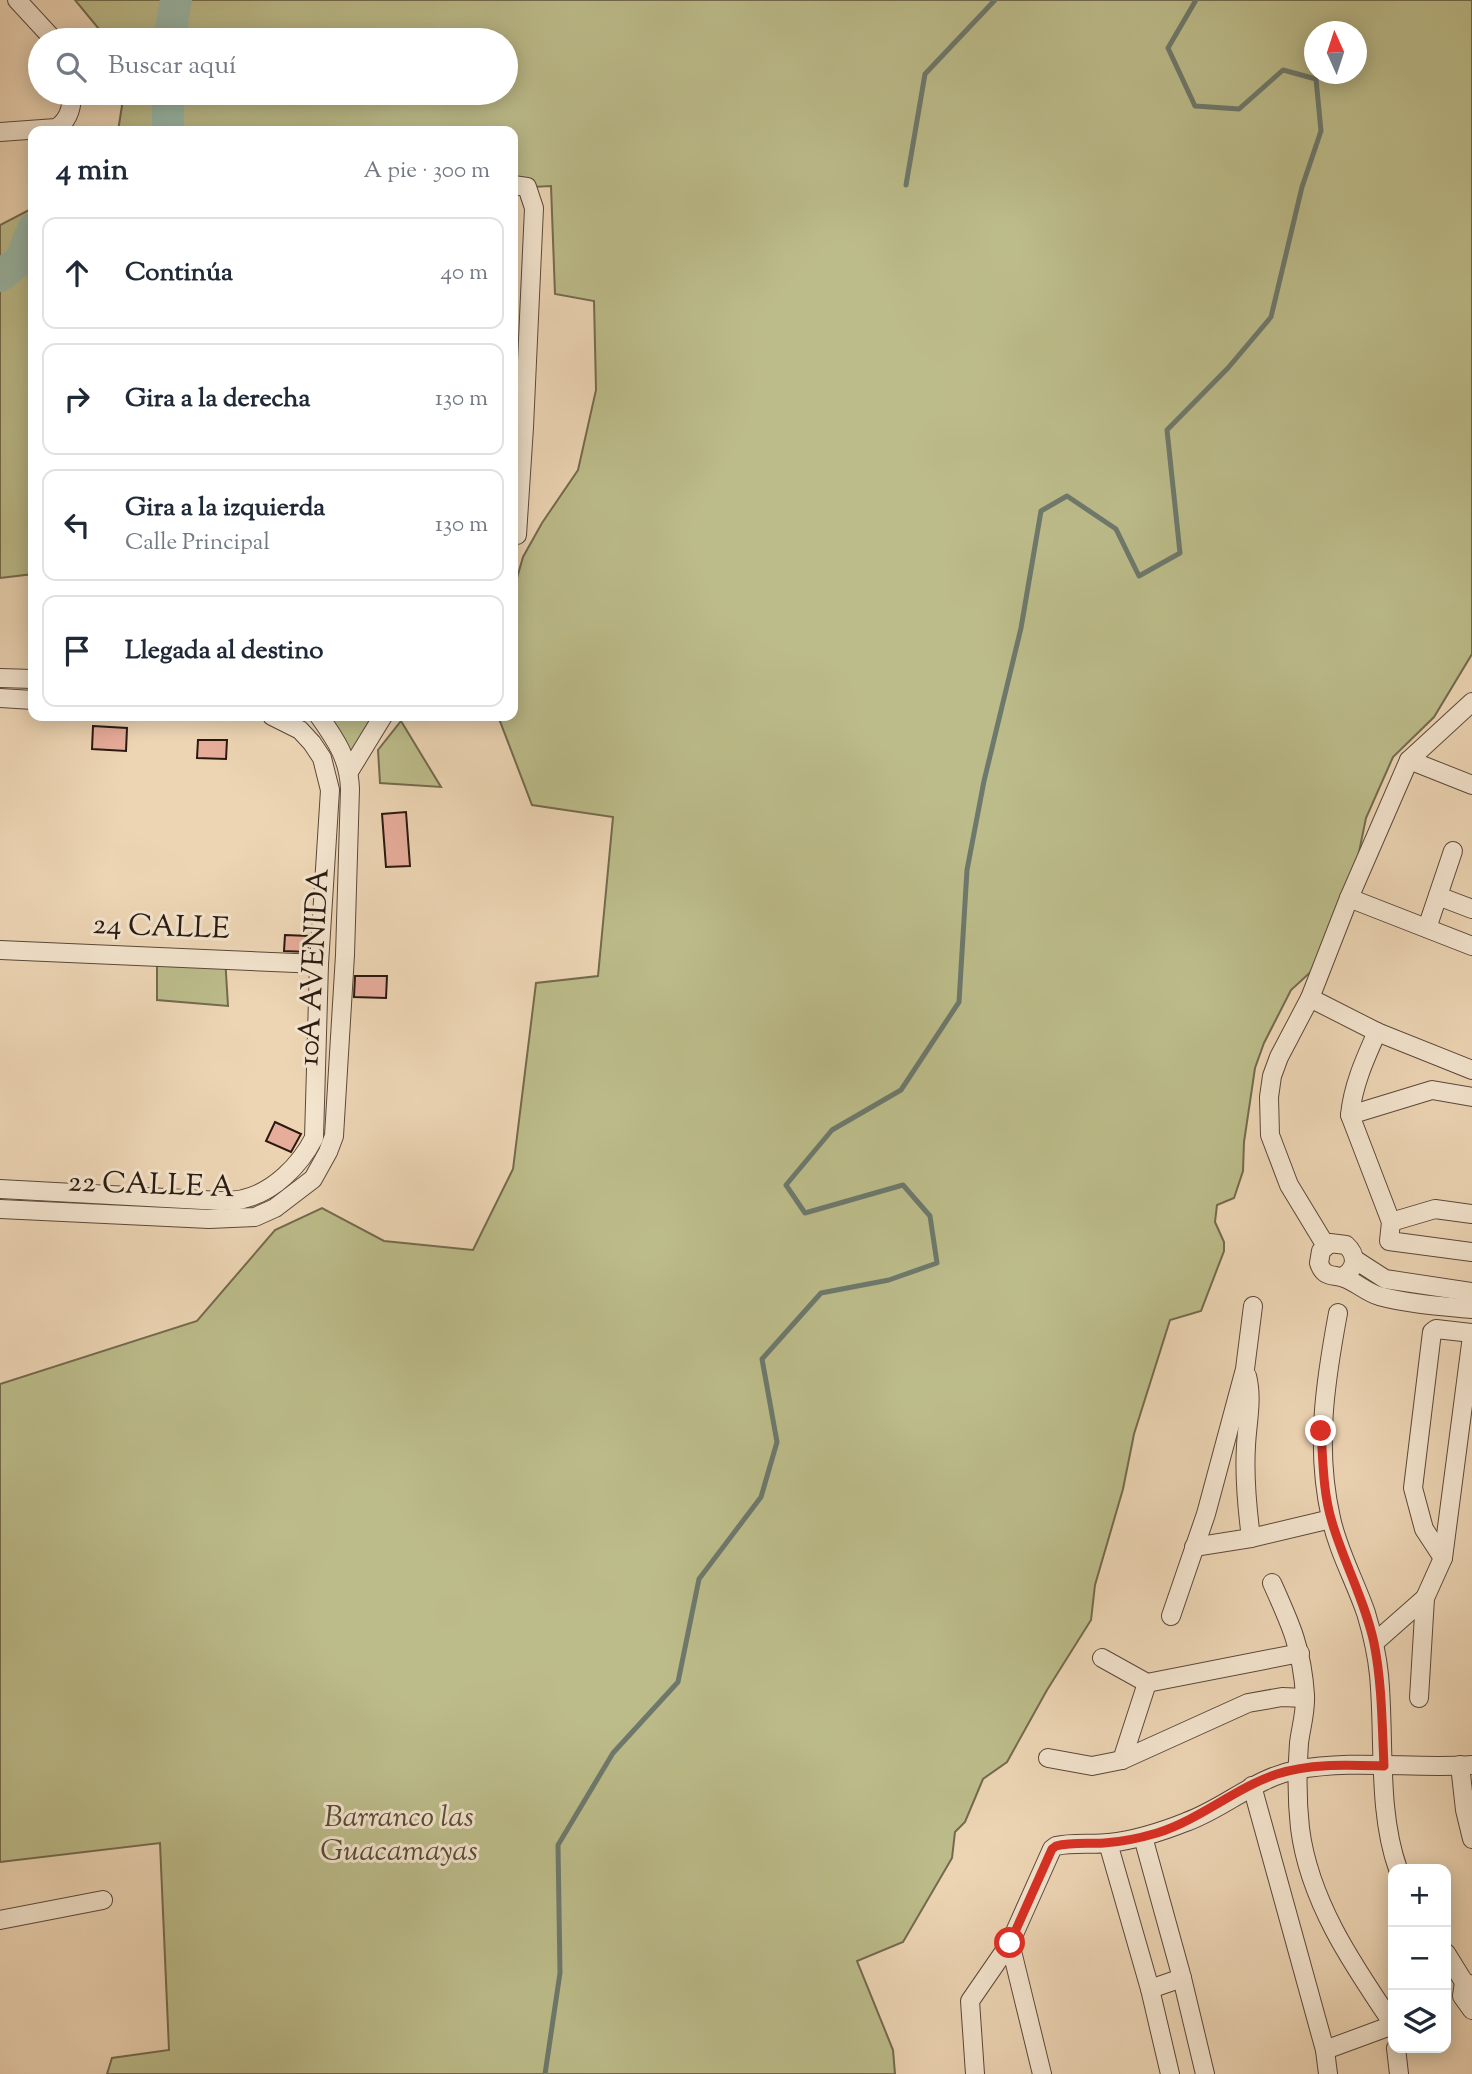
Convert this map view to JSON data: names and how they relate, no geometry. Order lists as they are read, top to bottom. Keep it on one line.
{"streets":{"street":["24 CALLE","10A AVENIDA","22 CALLE A"]},"crossings":[["24 CALLE","10A AVENIDA"],["10A AVENIDA","22 CALLE A"]],"parks":["Barranco las Guacamayas"],"north":"top","page":{"search":"Buscar aquí","heading":["4 min","A pie · 300 m"],"list":[["Continúa","40 m"],["Gira a la derecha","130 m"],["Gira a la izquierda","Calle Principal","130 m"],"Llegada al destino"],"map_buttons":["+","−"]}}
